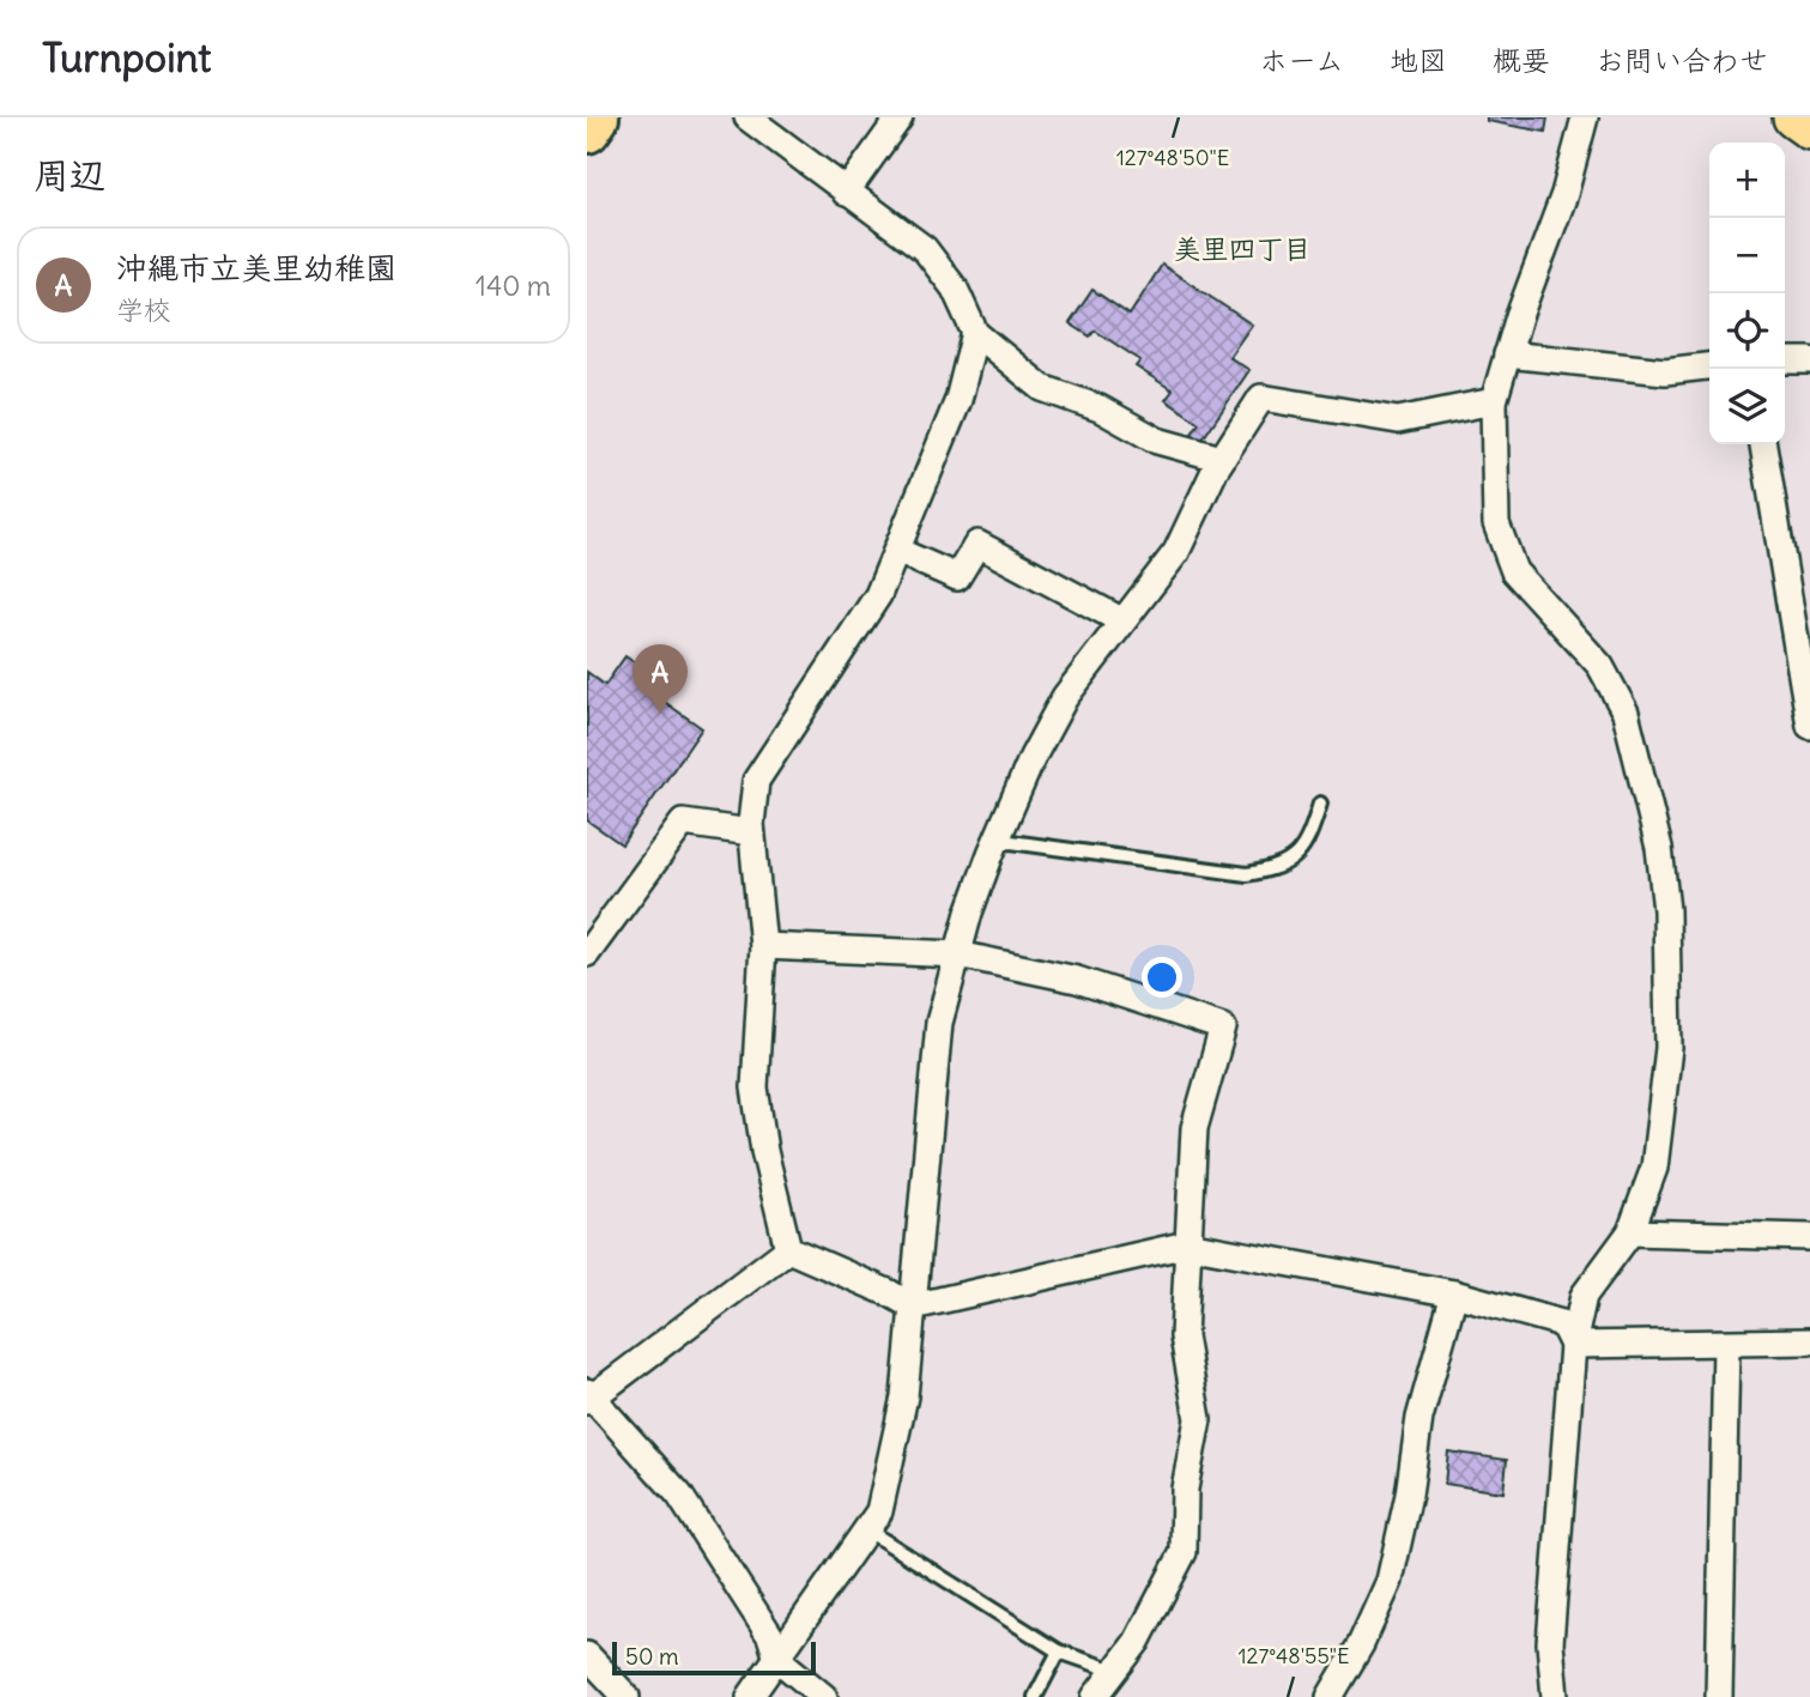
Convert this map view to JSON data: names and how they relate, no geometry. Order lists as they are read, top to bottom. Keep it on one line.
{"districts":["美里四丁目"],"scale_bar":"50 m","page":{"header":"Turnpoint","nav":["ホーム","地図","概要","お問い合わせ"],"heading":"周辺","map_buttons":["+","−"],"list":[{"mark":"A","name":"沖縄市立美里幼稚園","note":"学校","value":"140 m"}],"pins":"A","scale":"50 m"},"coordinates":["127°48'50\"E","127°48'55\"E"]}
